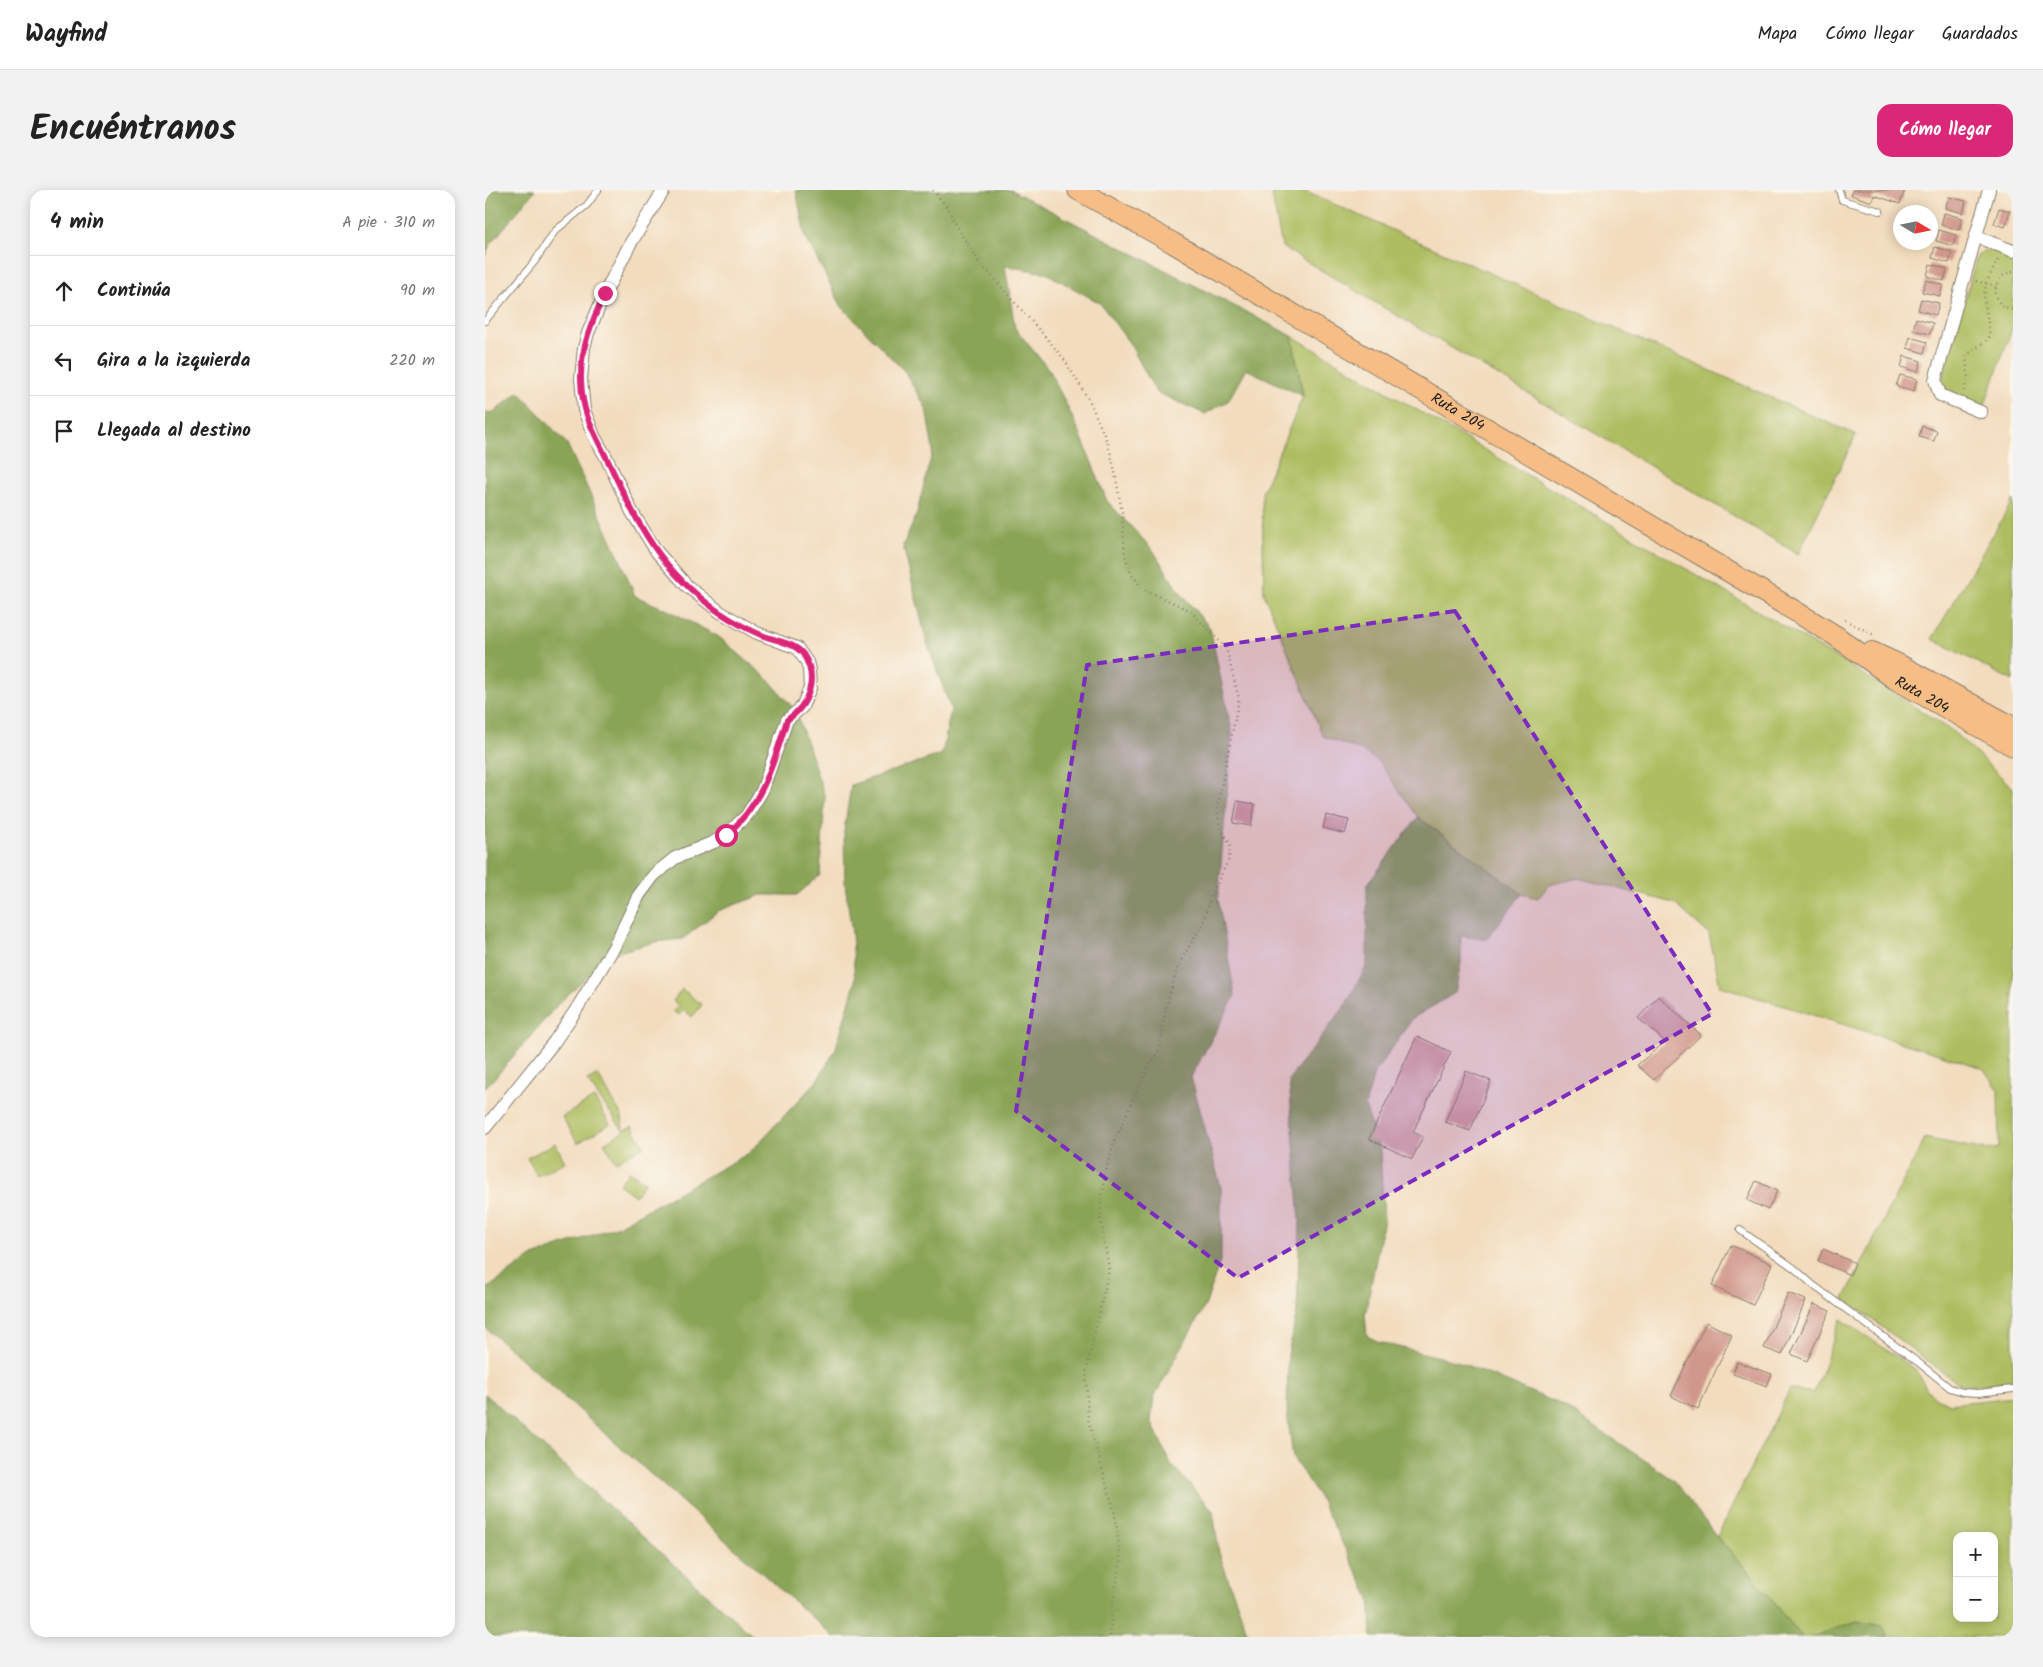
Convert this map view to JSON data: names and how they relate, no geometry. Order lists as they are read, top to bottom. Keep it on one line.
{"streets":{"main road":["Ruta 204"]},"north":"right","page":{"header":"Wayfind","nav":["Mapa","Cómo llegar","Guardados"],"title":"Encuéntranos","buttons":"Cómo llegar","heading":["4 min","A pie · 310 m"],"list":[["Continúa","90 m"],["Gira a la izquierda","220 m"],"Llegada al destino"],"map_buttons":["+","−"]}}
